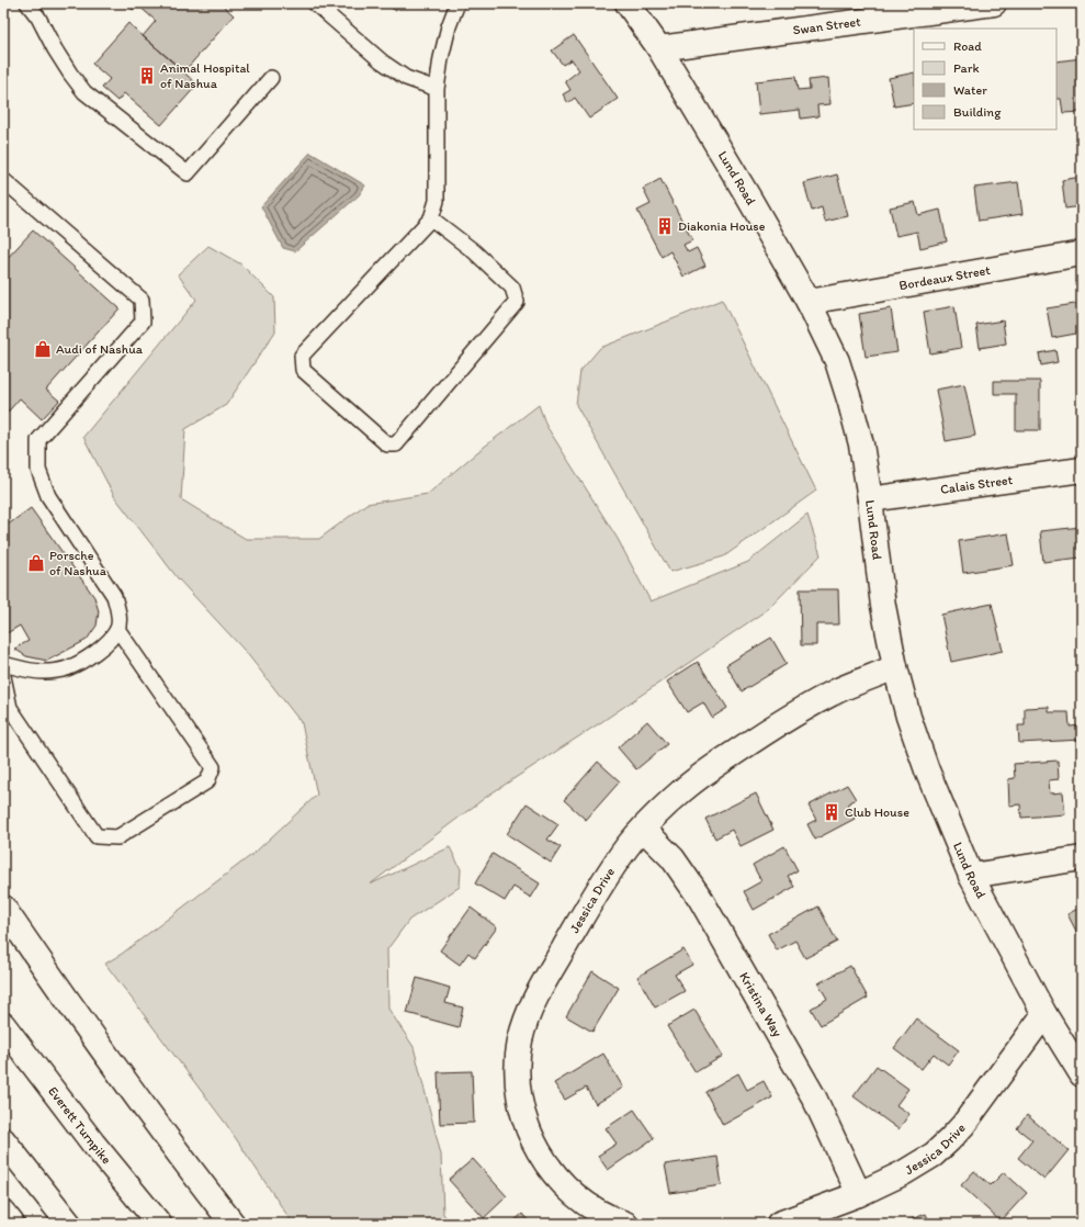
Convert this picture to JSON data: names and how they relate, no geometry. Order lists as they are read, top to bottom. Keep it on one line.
{"streets":{"main road":["Swan Street","Lund Road","Bordeaux Street","Calais Street","Jessica Drive","Kristina Way","Everett Turnpike"]},"crossings":[["Swan Street","Lund Road"],["Lund Road","Bordeaux Street"],["Lund Road","Calais Street"],["Lund Road","Jessica Drive"],["Jessica Drive","Kristina Way"]],"places":{"building":["Animal Hospital of Nashua","Diakonia House","Club House"],"shop":["Audi of Nashua","Porsche of Nashua"]},"legend":["Road","Park","Water","Building"]}
